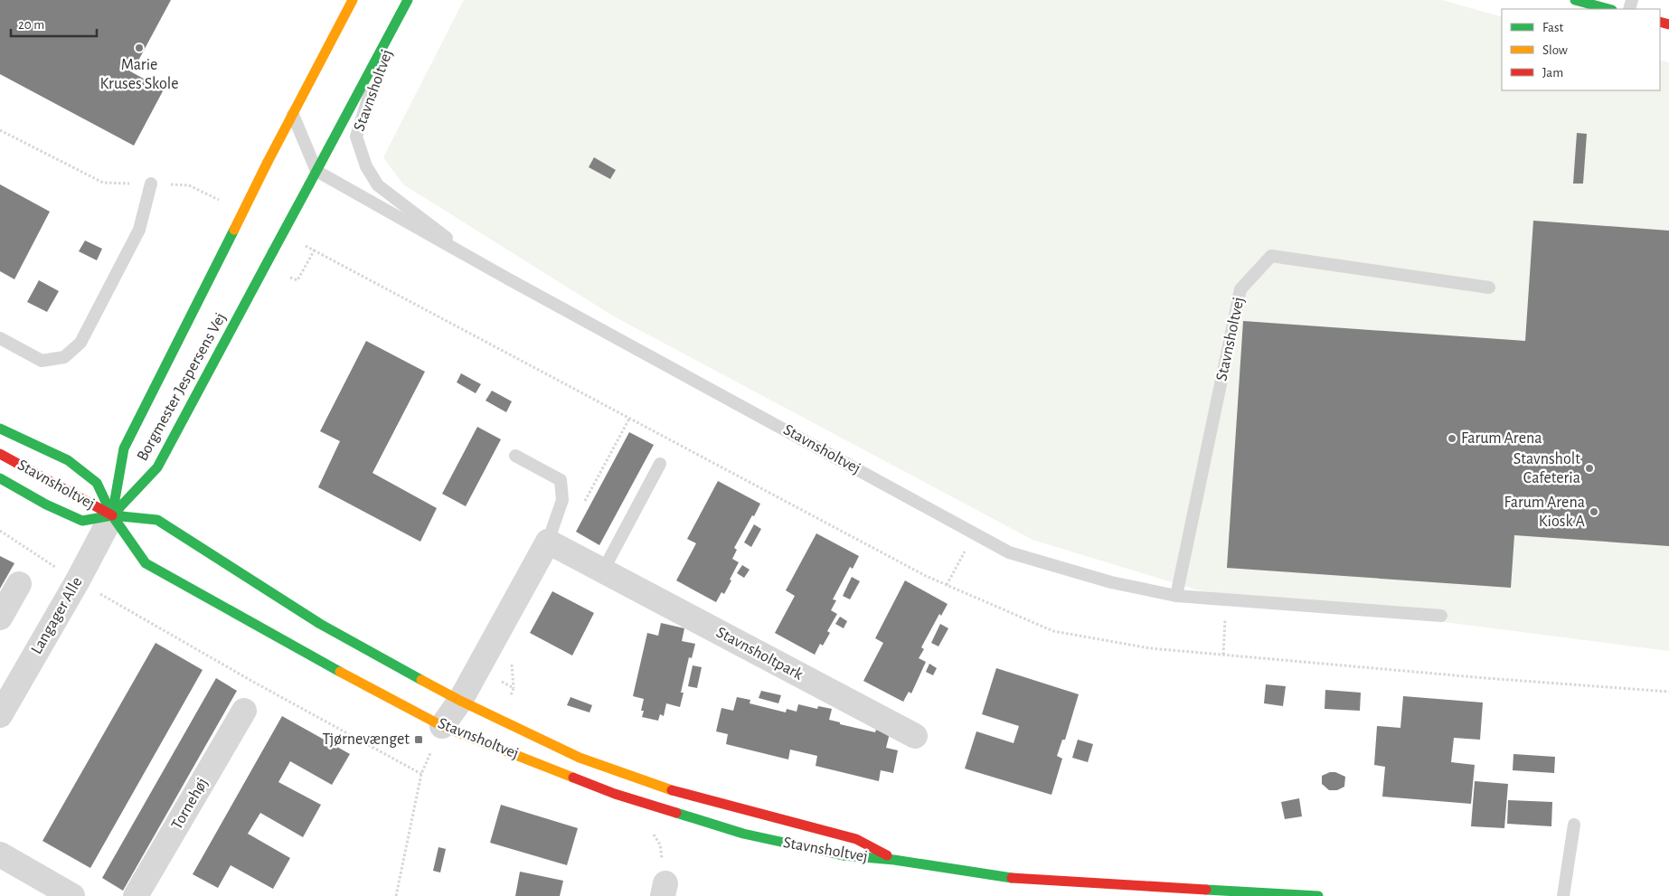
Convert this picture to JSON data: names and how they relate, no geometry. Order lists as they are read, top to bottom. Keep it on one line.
{"streets":{"street":["Stavnsholtvej","Borgmester Jespersens Vej","Langager Alle","Stavnsholtpark","Tornehøj"]},"crossings":[["Stavnsholtvej","Borgmester Jespersens Vej"],["Stavnsholtvej","Langager Alle"],["Borgmester Jespersens Vej","Langager Alle"]],"places":{"other":["Marie Kruses Skole","Farum Arena","Stavnsholt Cafeteria","Farum Arena Kiosk A"],"transit":["Tjørnevænget"]},"legend":["Fast","Slow","Jam"],"scale_bar":"20 m"}
